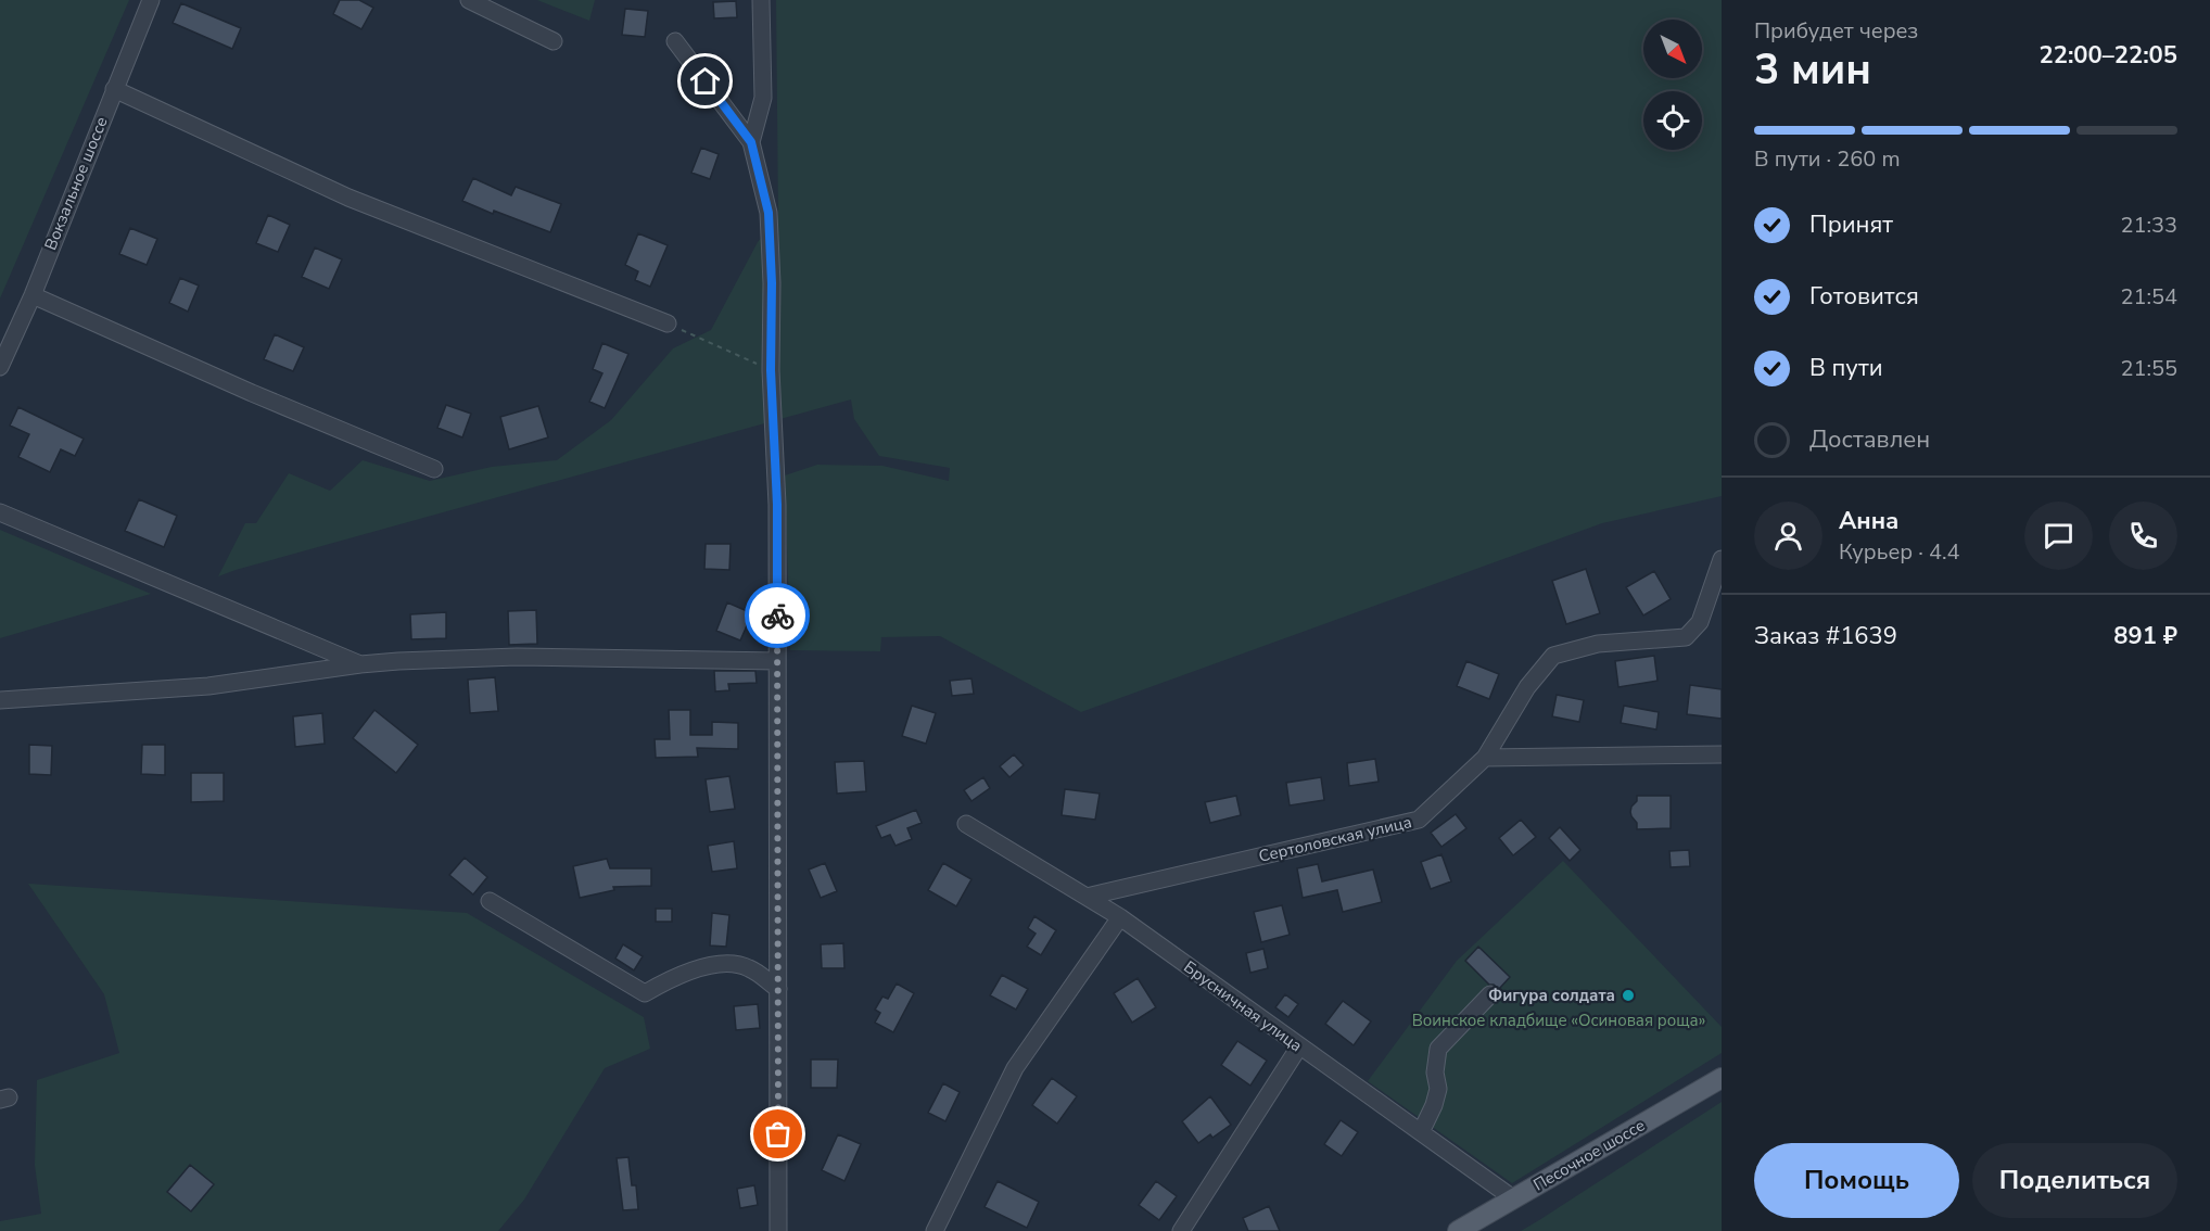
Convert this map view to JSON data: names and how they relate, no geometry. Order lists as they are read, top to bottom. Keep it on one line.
{"streets":{"main road":["Песочное шоссе"],"street":["Вокзальное шоссе","Сертоловская улица","Брусничная улица"]},"crossings":[["Сертоловская улица","Брусничная улица"],["Брусничная улица","Песочное шоссе"]],"parks":["Воинское кладбище «Осиновая роща»"],"places":["Фигура солдата"],"north":"bottom right","page":{"heading":["3 мин","Прибудет через","22:00–22:05"],"panel":["Анна","Курьер · 4.4","Заказ #1639","891 ₽"],"bar":"В пути · 260 m","list":[["Принят","21:33"],["Готовится","21:54"],["В пути","21:55"],"Доставлен"],"buttons":["Помощь","Поделиться"]}}
